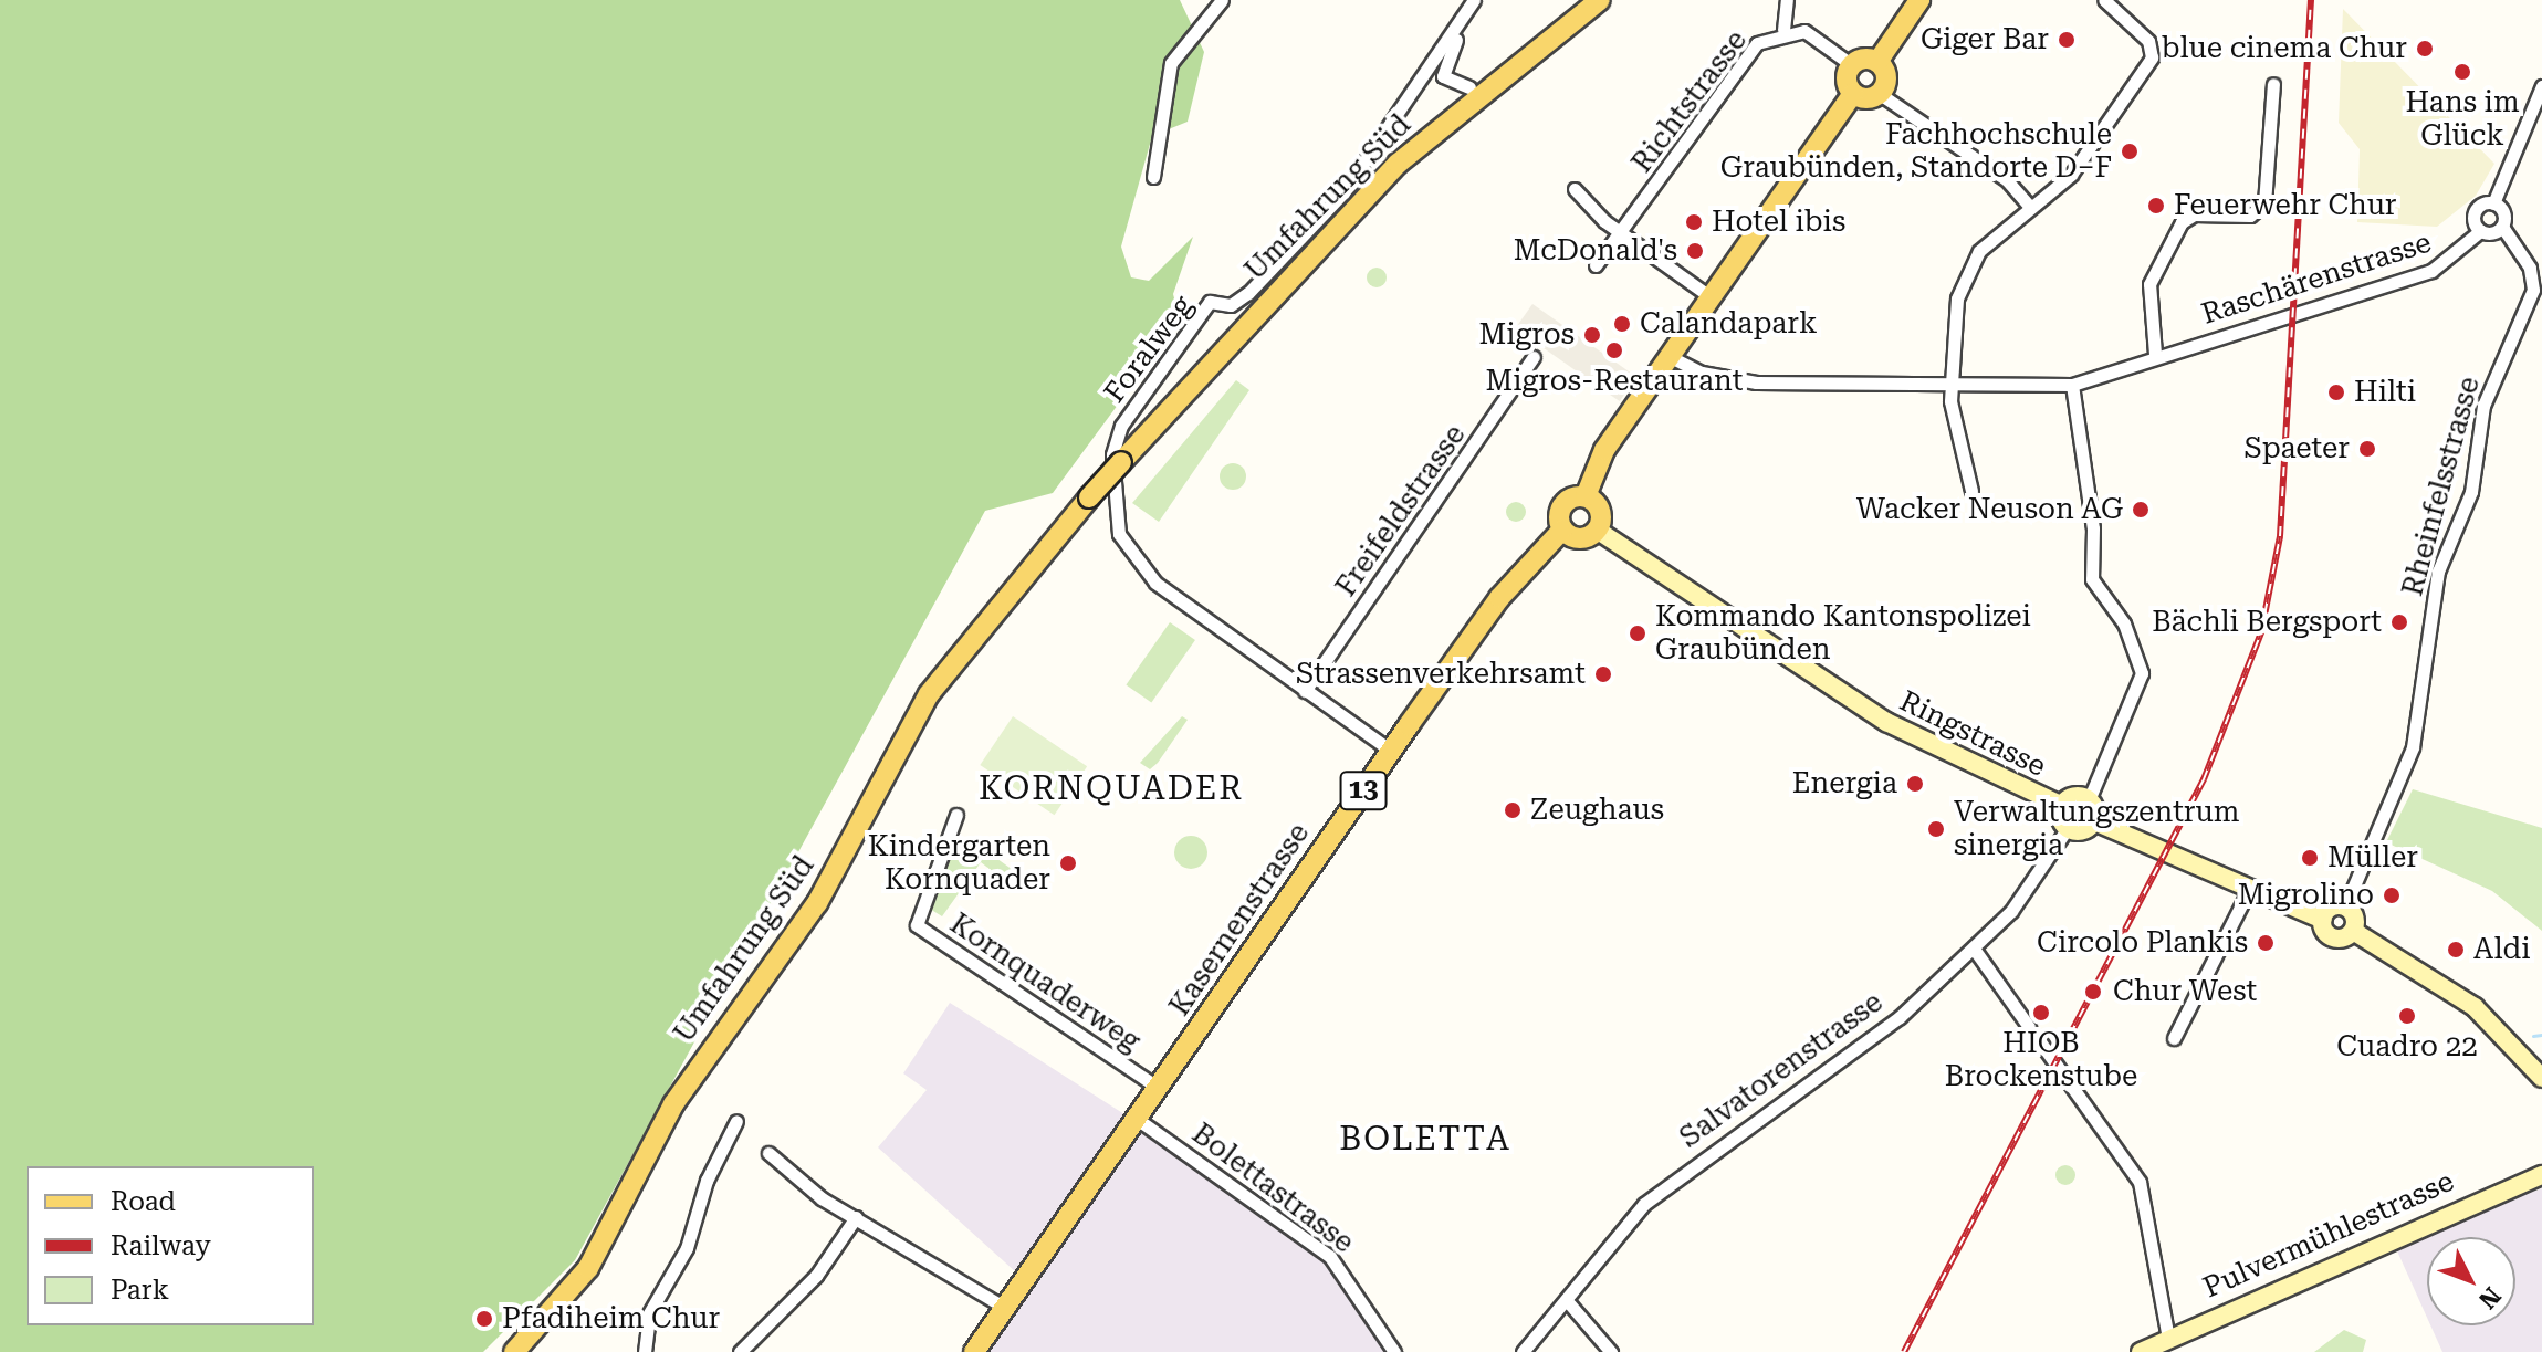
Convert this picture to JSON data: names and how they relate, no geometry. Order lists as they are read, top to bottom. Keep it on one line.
{"streets":{"main road":["Umfahrung Süd","Ringstrasse","13","Kasernenstrasse","Pulvermühlestrasse"],"street":["Richtstrasse","Raschärenstrasse","Foralweg","Rheinfelsstrasse","Freifeldstrasse","Kornquaderweg","Salvatorenstrasse","Bolettastrasse"]},"crossings":[["Foralweg","Freifeldstrasse"],["Foralweg","Kasernenstrasse"],["Ringstrasse","Kasernenstrasse"],["Kasernenstrasse","Kornquaderweg"],["Kasernenstrasse","Bolettastrasse"]],"districts":["KORNQUADER","BOLETTA"],"places":["Giger Bar","blue cinema Chur","Hans im Glück","Fachhochschule Graubünden, Standorte D–F","Feuerwehr Chur","Hotel ibis","McDonald's","Calandapark","Migros","Migros-Restaurant","Hilti","Spaeter","Wacker Neuson AG","Bächli Bergsport","Kommando Kantonspolizei Graubünden","Strassenverkehrsamt","Energia","Zeughaus","Verwaltungszentrum sinergia","Müller","Kindergarten Kornquader","Migrolino","Circolo Plankis","Aldi","Chur West","HIOB Brockenstube","Cuadro 22","Pfadiheim Chur"],"legend":["Road","Railway","Park"],"north":"bottom right"}
